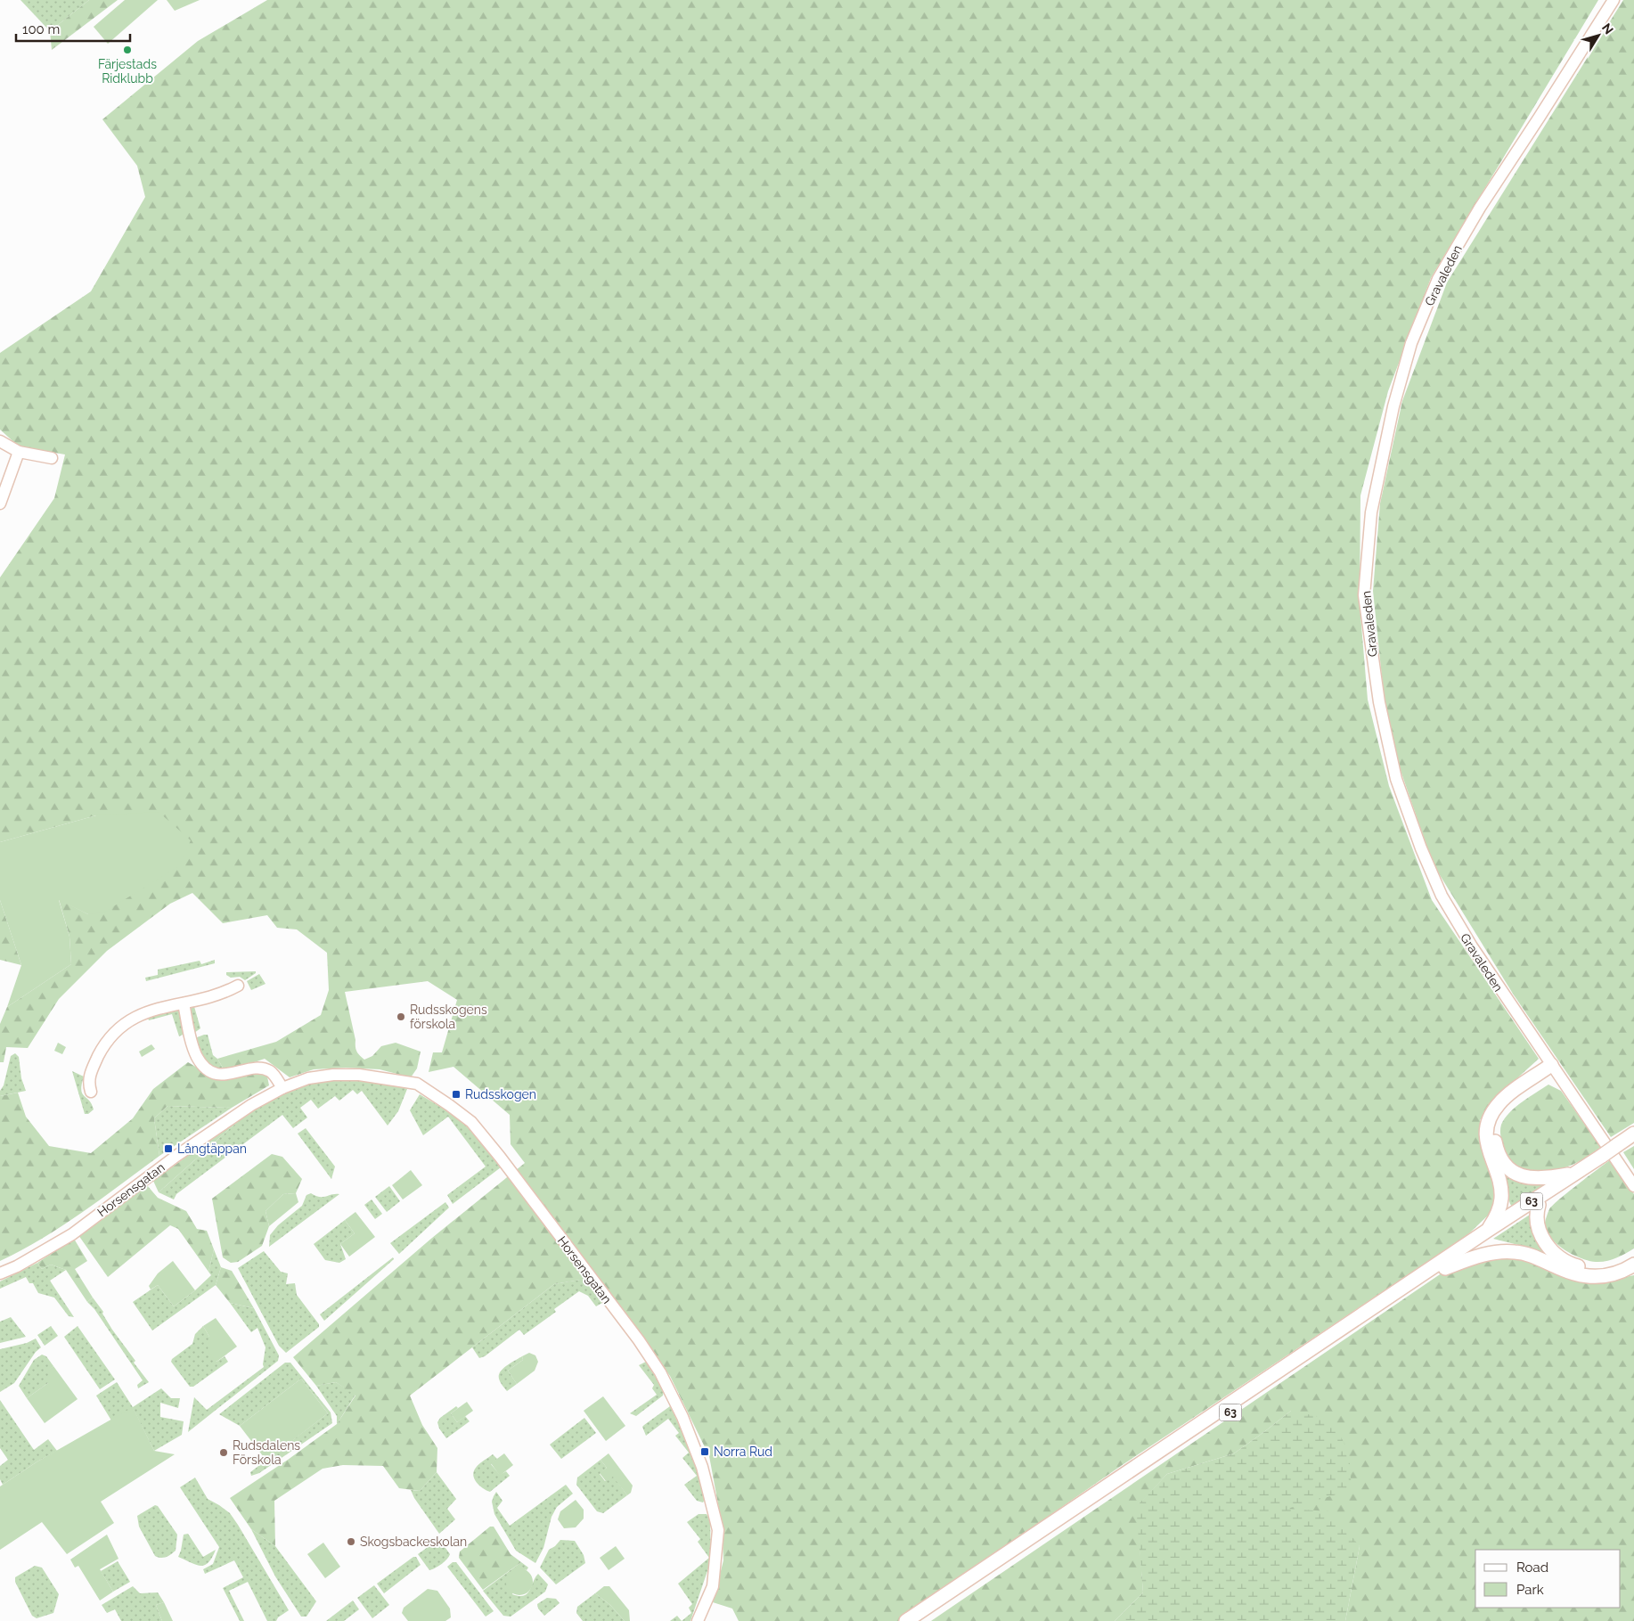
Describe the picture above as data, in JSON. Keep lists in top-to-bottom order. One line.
{"streets":{"main road":["63"],"street":["Gravaleden","Horsensgatan"]},"places":{"other":["Färjestads Ridklubb","Rudsskogens förskola","Rudsdalens Förskola","Skogsbackeskolan"],"transit":["Rudsskogen","Långtäppan","Norra Rud"]},"legend":["Road","Park"],"scale_bar":"100 m","north":"top right"}
